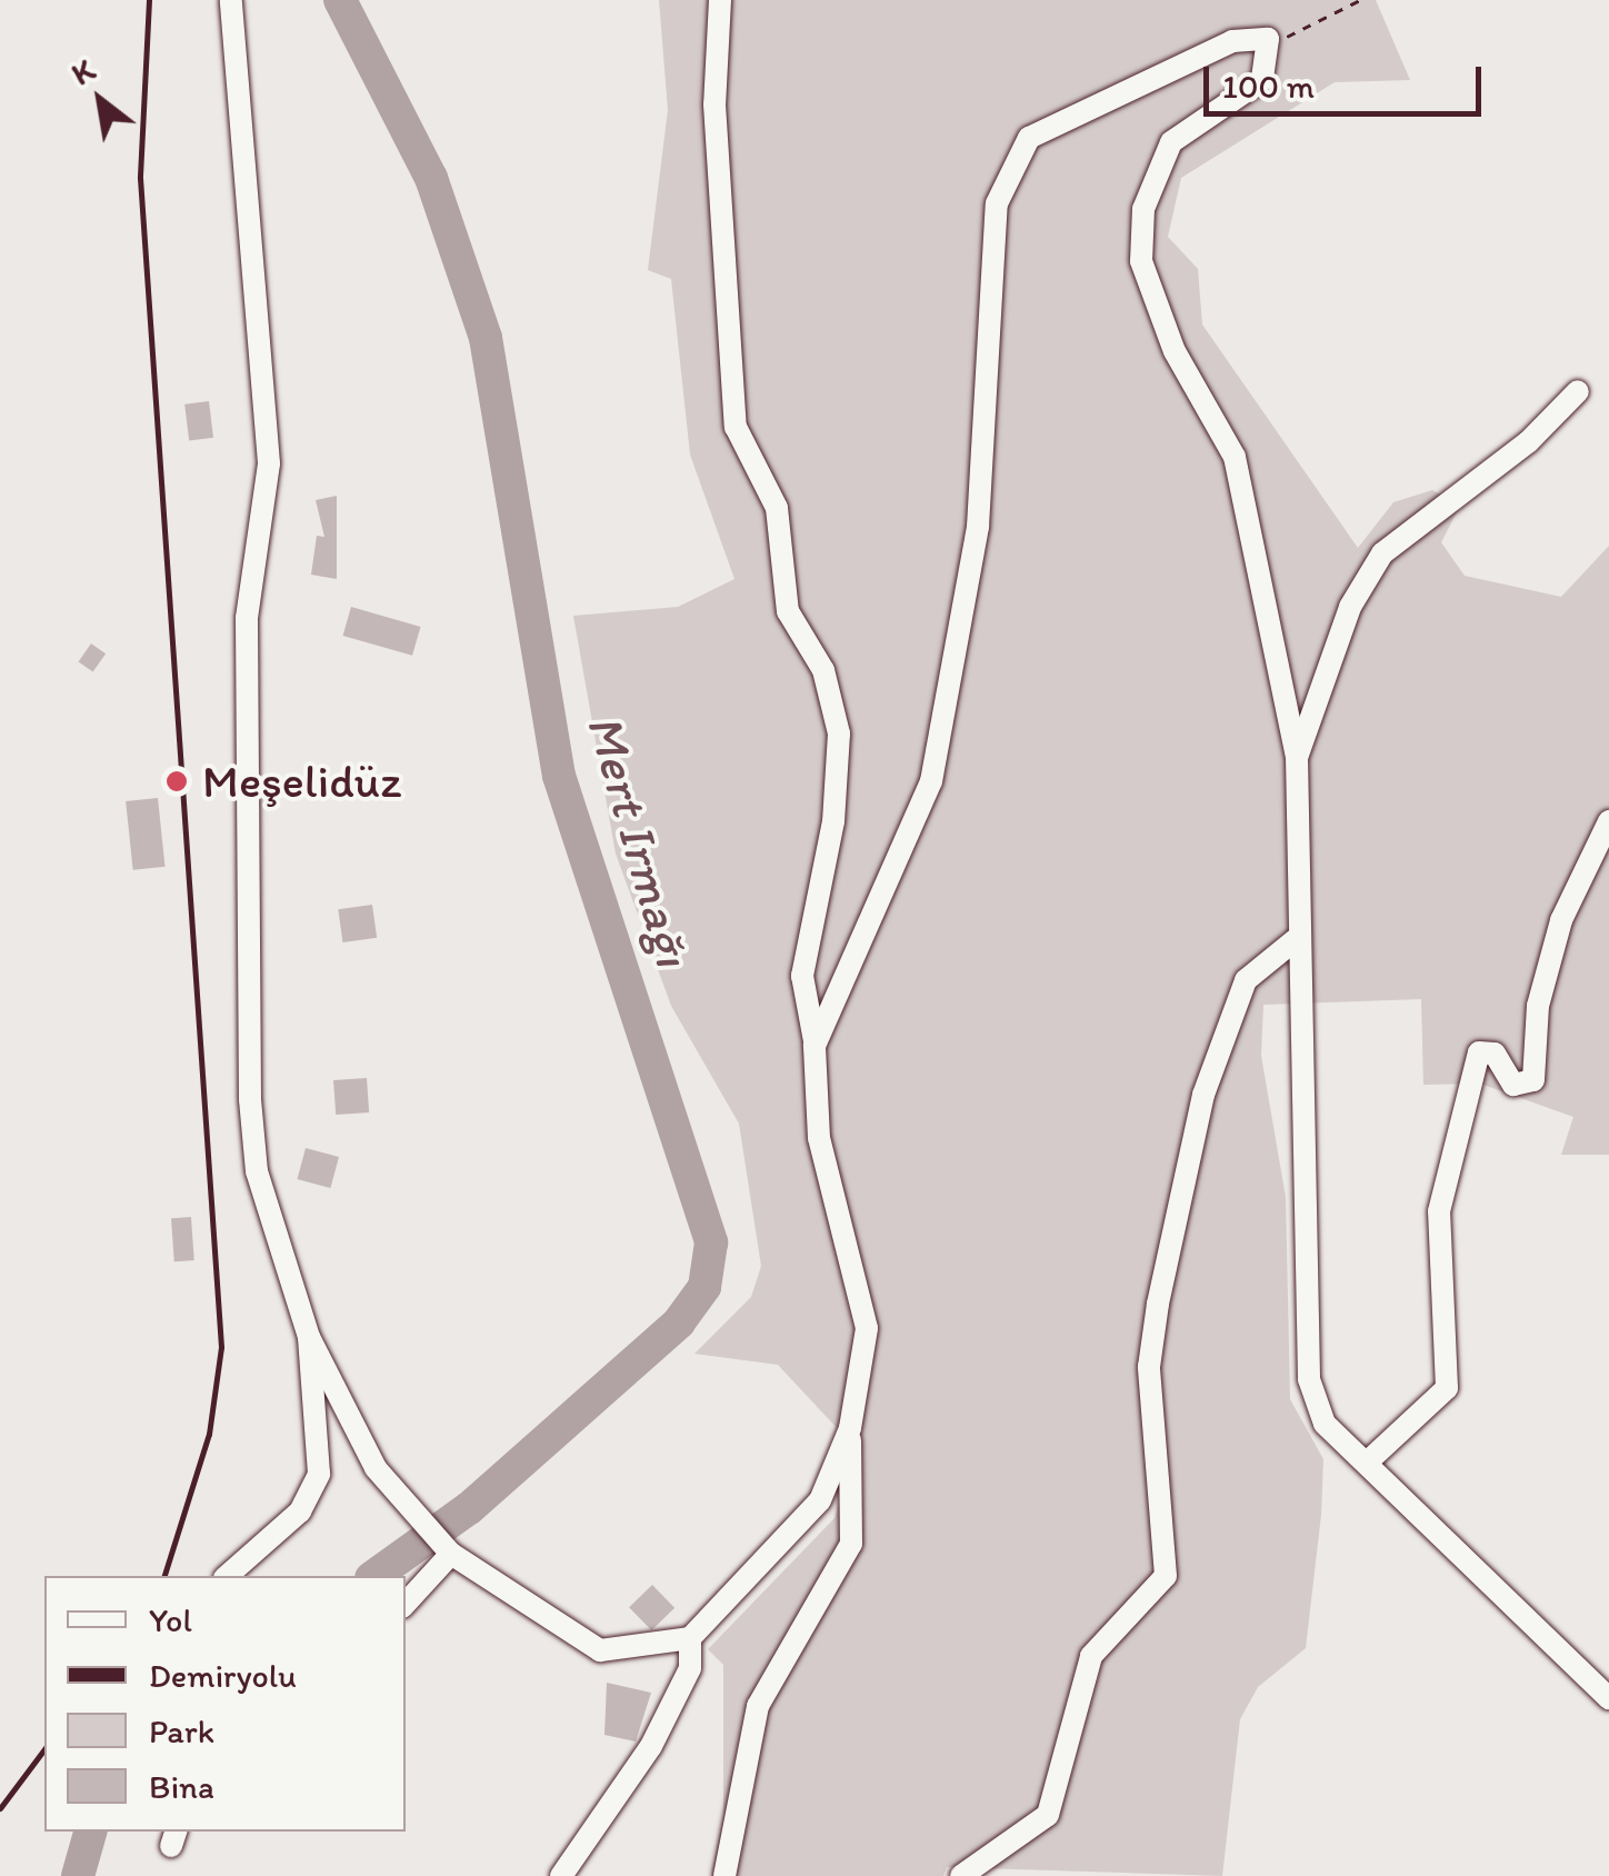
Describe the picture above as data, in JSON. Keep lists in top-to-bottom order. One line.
{"water":["Mert Irmağı"],"places":["Meşelidüz"],"legend":["Yol","Demiryolu","Park","Bina"],"scale_bar":"100 m","north":"top left"}
